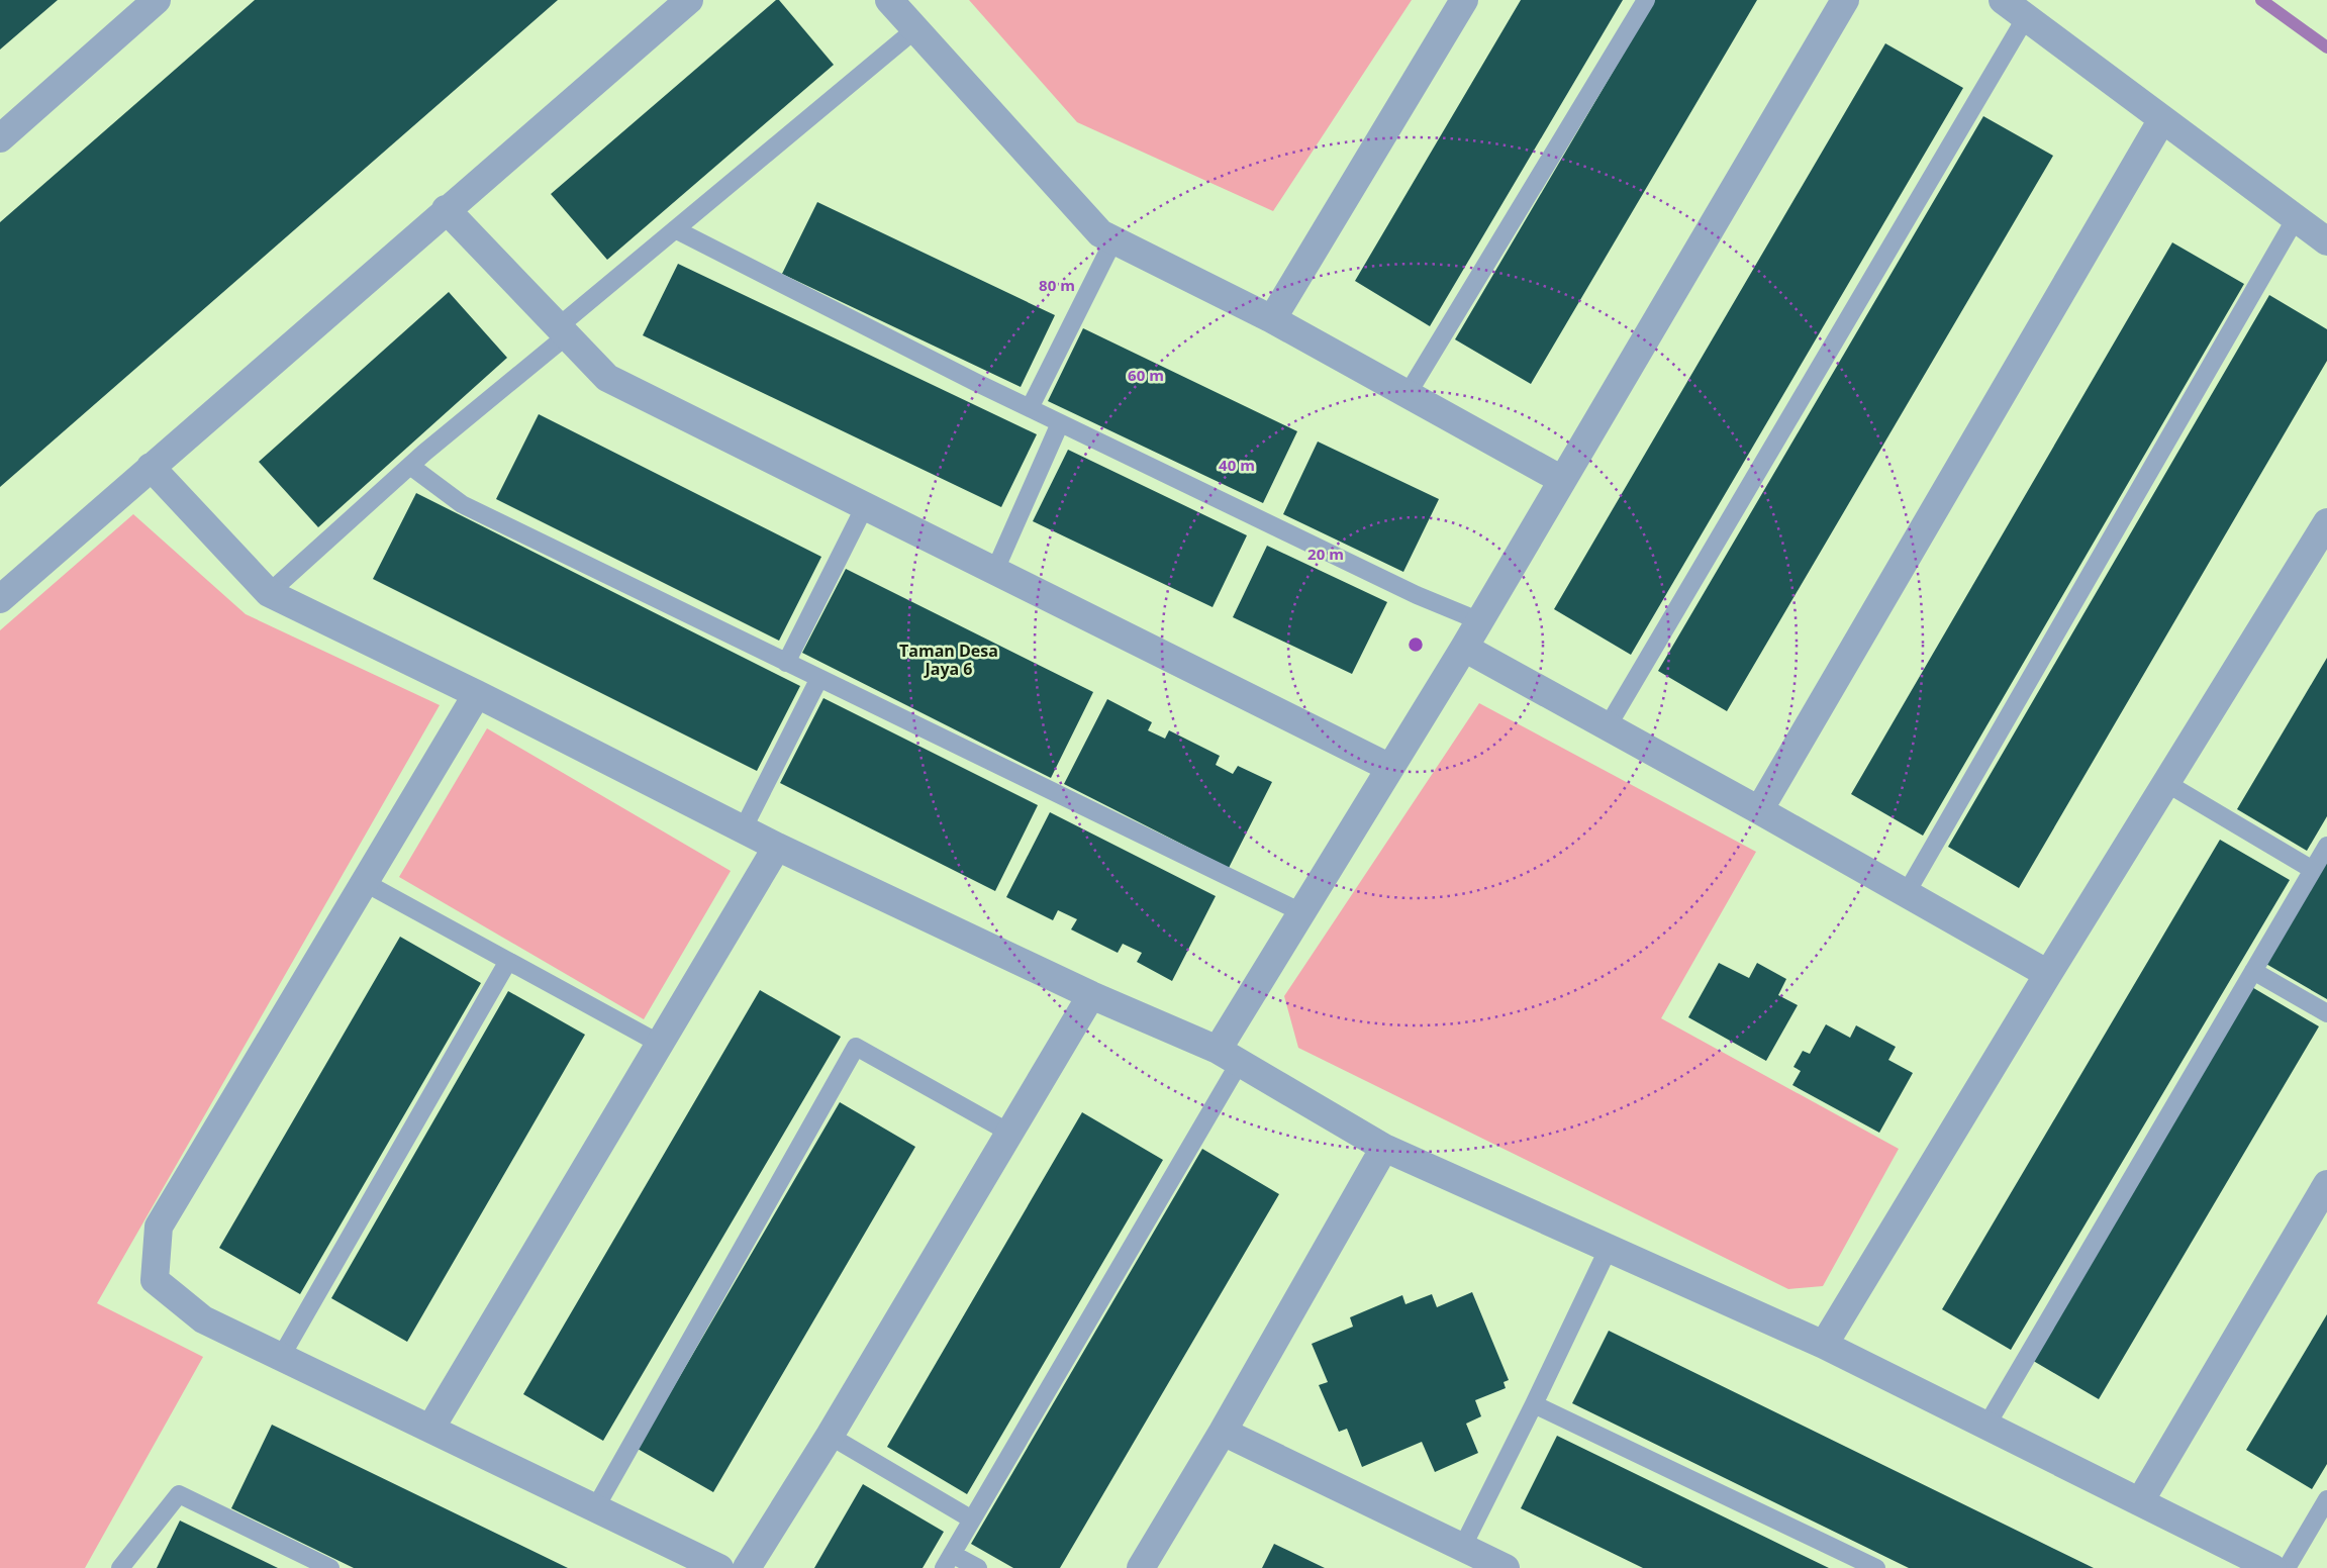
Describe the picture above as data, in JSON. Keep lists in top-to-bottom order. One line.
{"districts":["Taman Desa Jaya 6"],"rings":["80 m","60 m","40 m","20 m"]}
